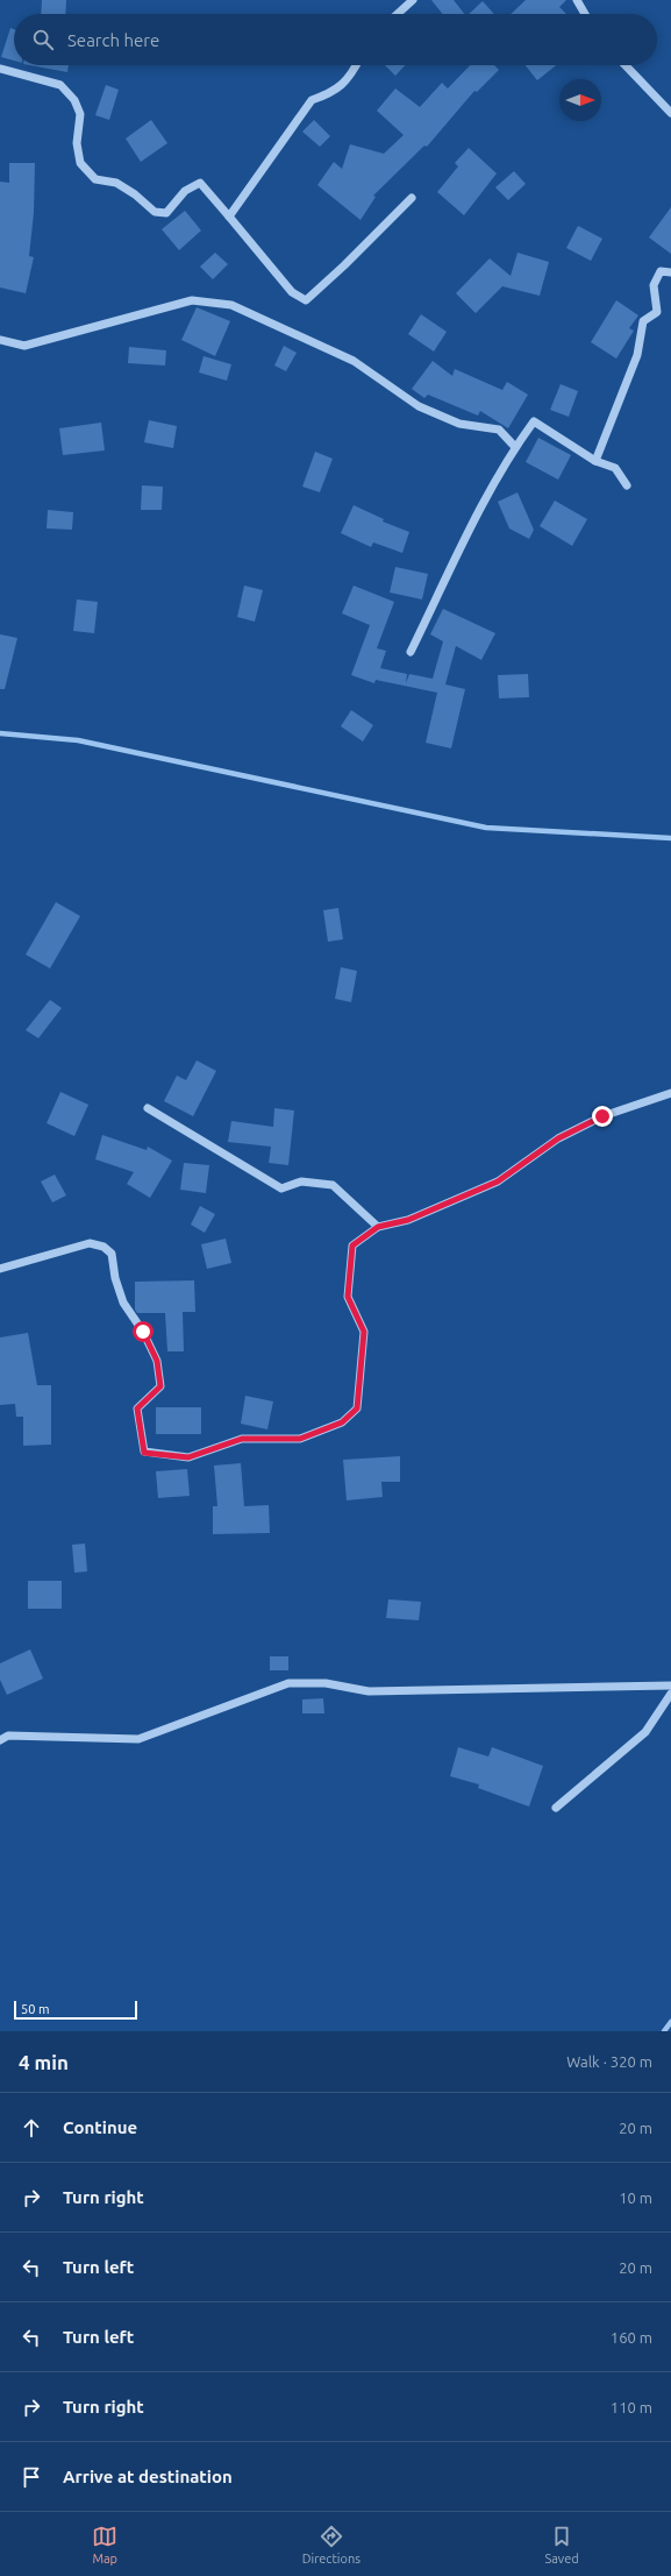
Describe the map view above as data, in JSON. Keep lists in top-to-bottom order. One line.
{"scale_bar":"50 m","north":"right","page":{"search":"Search here","scale":"50 m","heading":["4 min","Walk · 320 m"],"list":[["Continue","20 m"],["Turn right","10 m"],["Turn left","20 m"],["Turn left","160 m"],["Turn right","110 m"],"Arrive at destination"],"nav":["Map","Directions","Saved"]}}
